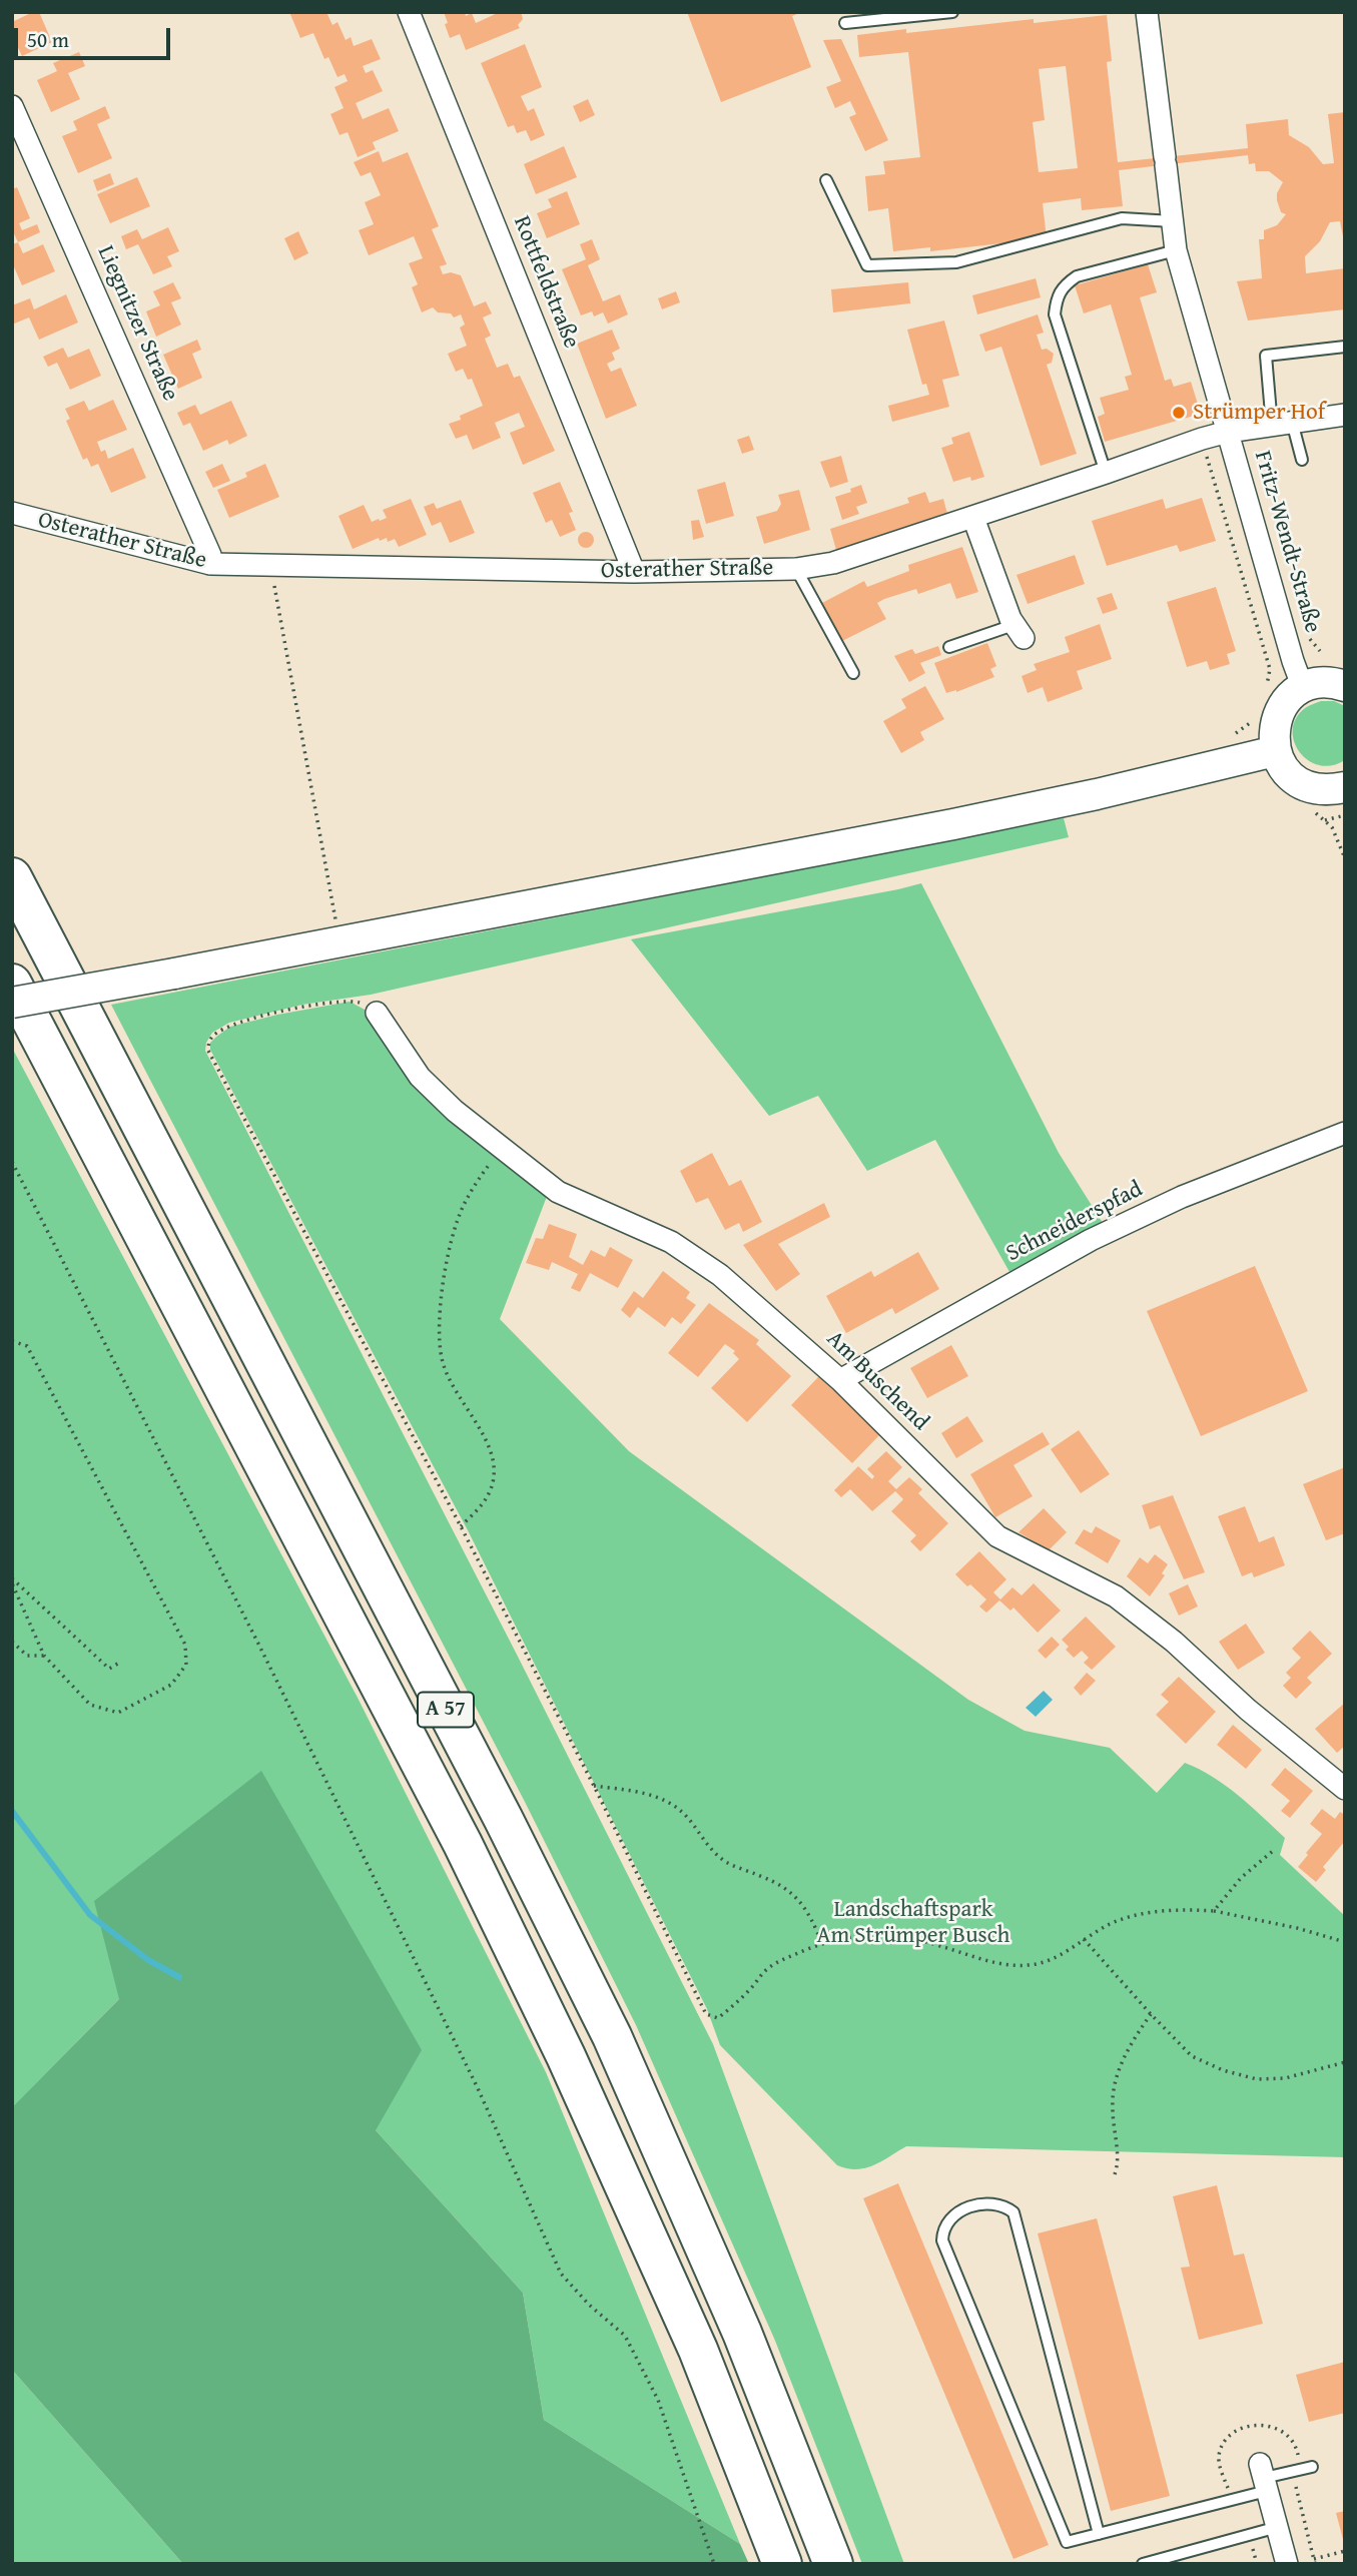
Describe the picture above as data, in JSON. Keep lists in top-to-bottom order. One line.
{"streets":{"highway":["A 57"],"street":["Rottfeldstraße","Liegnitzer Straße","Osterather Straße","Fritz-Wendt-Straße","Schneiderspfad","Am Buschend"]},"crossings":[["Rottfeldstraße","Osterather Straße"],["Liegnitzer Straße","Osterather Straße"],["Osterather Straße","Fritz-Wendt-Straße"],["Schneiderspfad","Am Buschend"]],"parks":["Landschaftspark Am Strümper Busch"],"places":["Strümper Hof"],"scale_bar":"50 m"}
